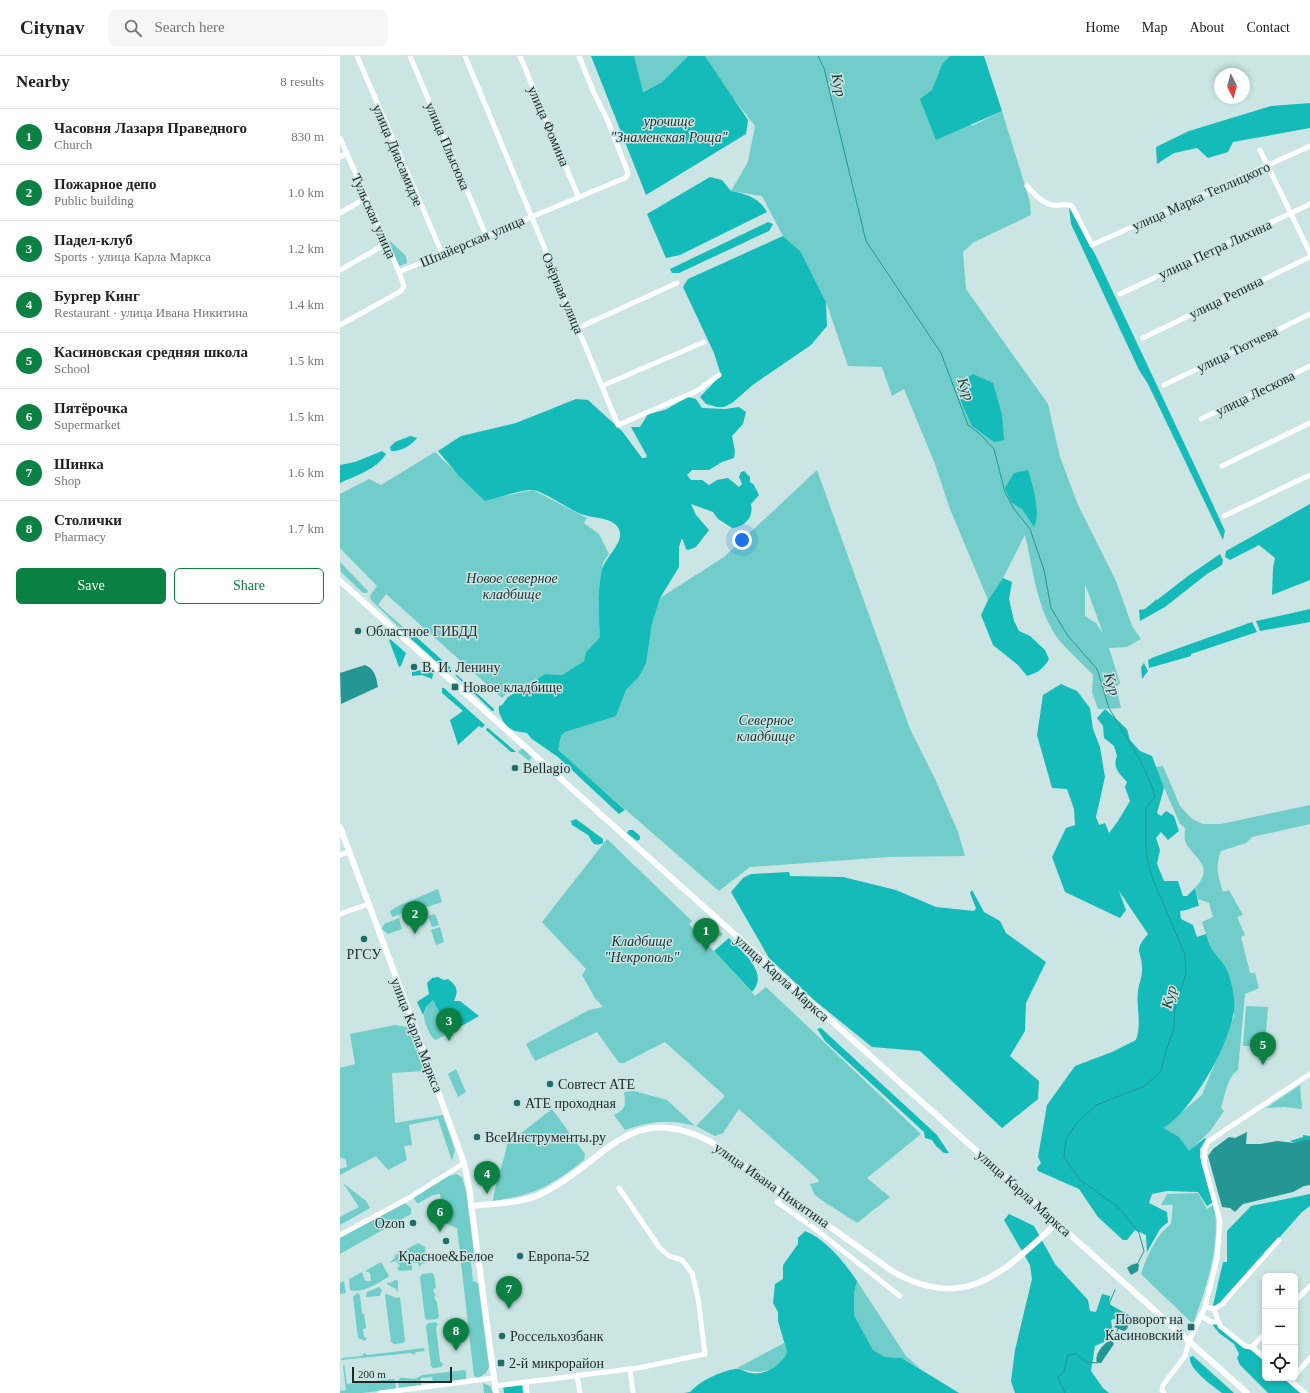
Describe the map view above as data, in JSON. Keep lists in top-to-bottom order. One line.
{"streets":{"main road":["улица Карла Маркса","улица Ивана Никитина"],"street":["улица Фомина","улица Плысюка","улица Диасамидзе","улица Марка Теплицкого","Тульская улица","Шпайерская улица","улица Петра Лихина","Озёрная улица","улица Репина","улица Тютчева","улица Лескова"]},"crossings":[["улица Фомина","Шпайерская улица"],["улица Плысюка","Шпайерская улица"],["улица Диасамидзе","Шпайерская улица"],["Тульская улица","Шпайерская улица"],["Шпайерская улица","Озёрная улица"],["улица Карла Маркса","улица Ивана Никитина"]],"water":["Кур"],"parks":["урочище \"Знаменская Роща\"","Новое северное кладбище","Северное кладбище","Кладбище \"Некрополь\""],"places":{"other":["Областное ГИБДД","В. И. Ленину","Bellagio","РГСУ","Совтест АТЕ","АТЕ проходная","ВсеИнструменты.ру","Ozon","Красное&Белое","Европа-52","Россельхозбанк"],"transit":["Новое кладбище","Поворот на Касиновский","2-й микрорайон"]},"scale_bar":"200 m","north":"bottom","page":{"header":"Citynav","search":"Search here","nav":["Home","Map","About","Contact"],"heading":["Nearby","8 results"],"list":[{"mark":"1","name":"Часовня Лазаря Праведного","note":"Church","value":"830 m"},{"mark":"2","name":"Пожарное депо","note":"Public building","value":"1.0 km"},{"mark":"3","name":"Падел-клуб","note":"Sports · улица Карла Маркса","value":"1.2 km"},{"mark":"4","name":"Бургер Кинг","note":"Restaurant · улица Ивана Никитина","value":"1.4 km"},{"mark":"5","name":"Касиновская средняя школа","note":"School","value":"1.5 km"},{"mark":"6","name":"Пятёрочка","note":"Supermarket","value":"1.5 km"},{"mark":"7","name":"Шинка","note":"Shop","value":"1.6 km"},{"mark":"8","name":"Столички","note":"Pharmacy","value":"1.7 km"}],"buttons":["Save","Share"],"pins":["2","1","3","5","4","6","7","8"],"map_buttons":["+","−"],"scale":"200 m"}}
